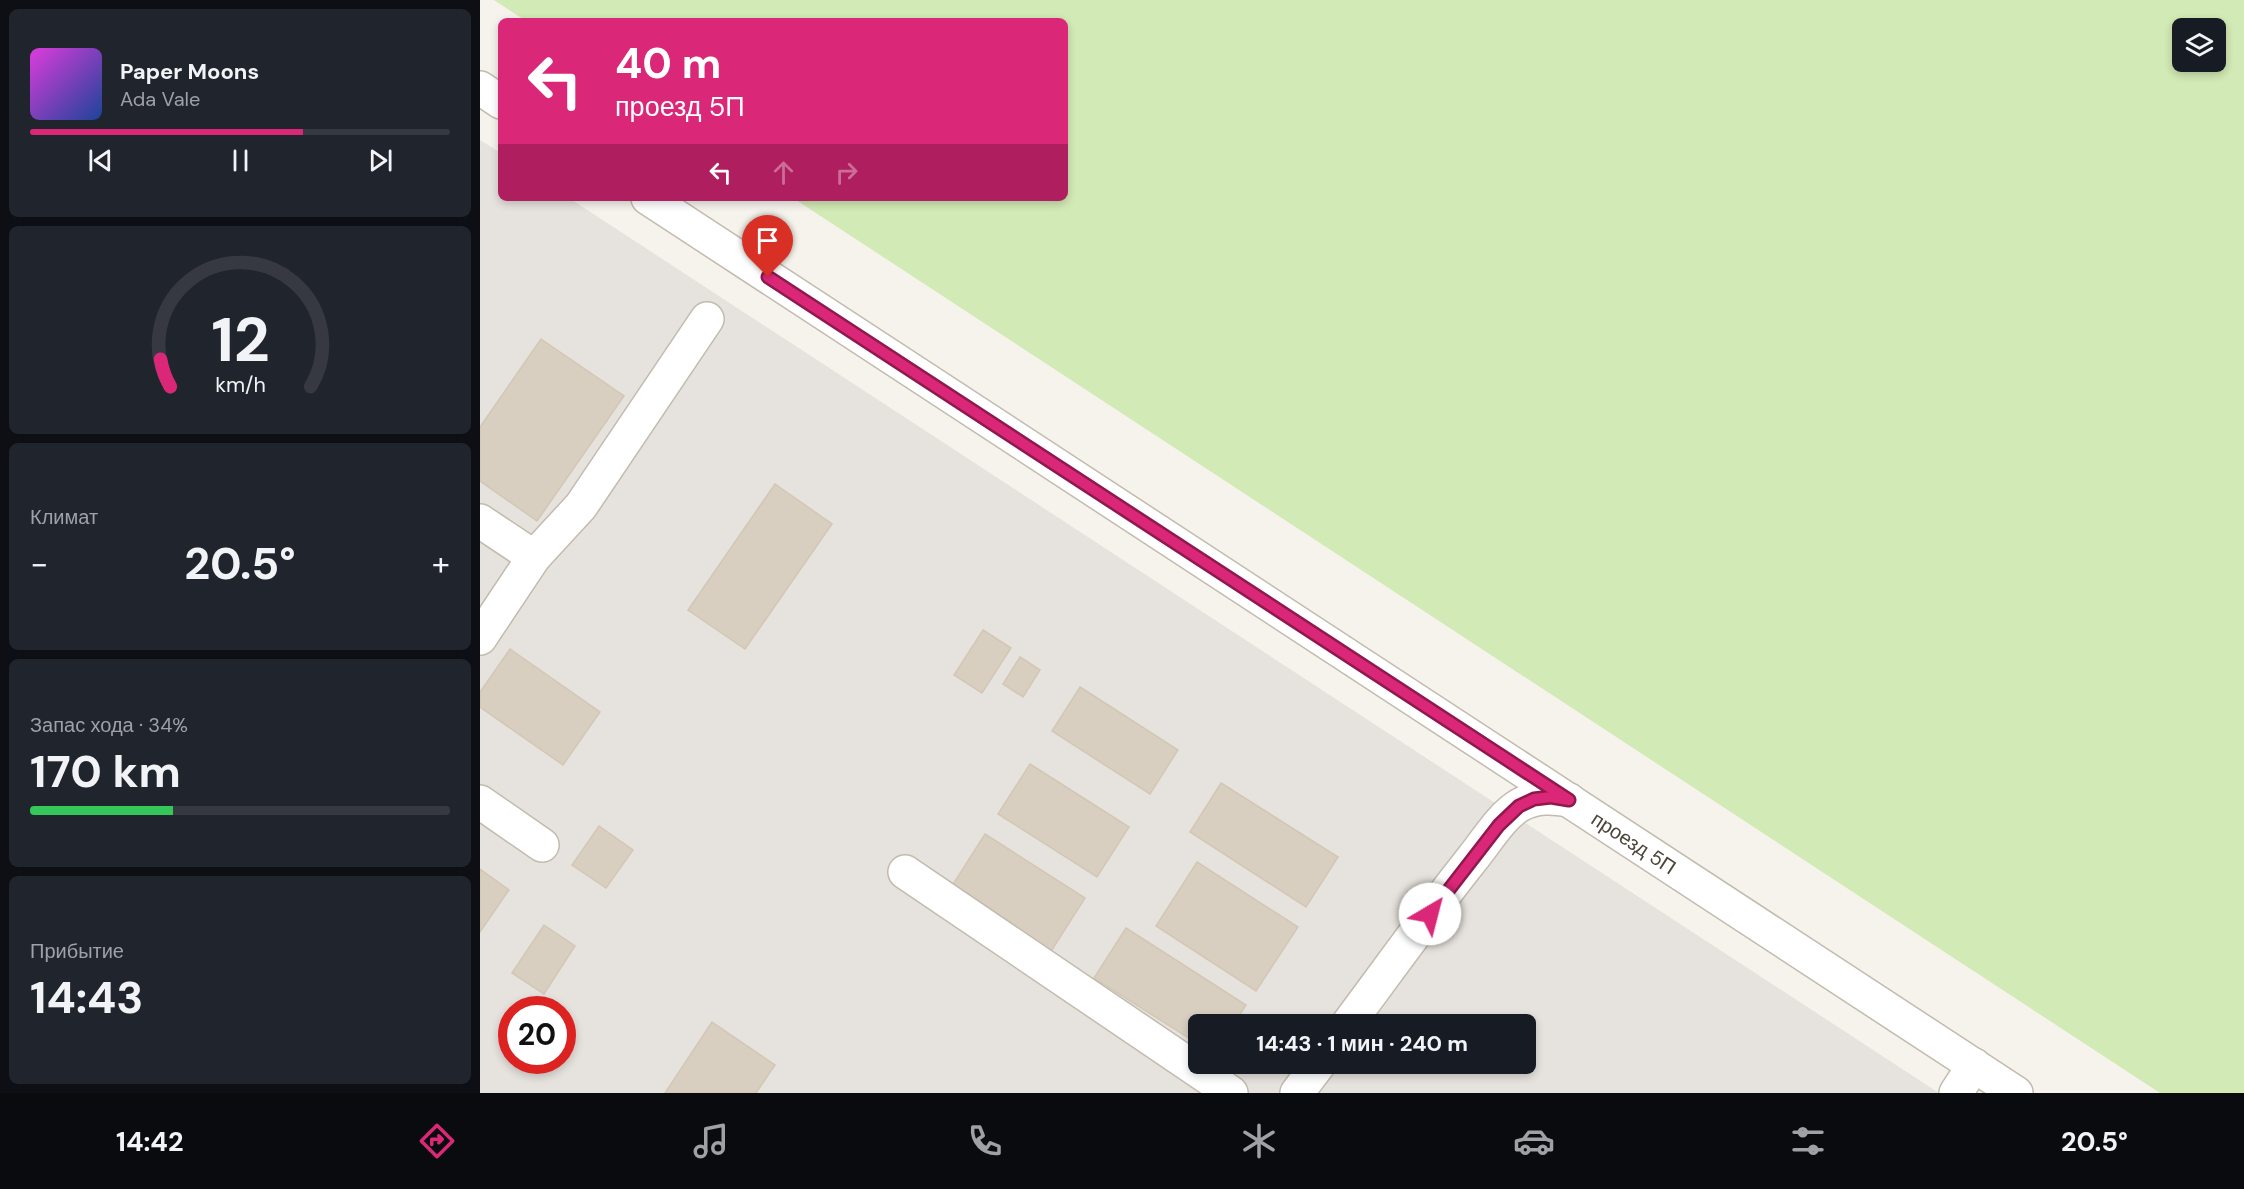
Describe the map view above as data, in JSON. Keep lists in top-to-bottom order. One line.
{"streets":{"street":["проезд 5П"]},"page":{"turn":["40 m","проезд 5П"],"song":["Paper Moons","Ada Vale"],"tile":["Климат",["Запас хода · 34%","170 km"],["Прибытие","14:43"]],"heat":["−","20.5°","+"],"limit":"20","trip":"14:43 · 1 мин · 240 m","tabs":["14:42","20.5°"],"gauge":["12","km/h"]}}
